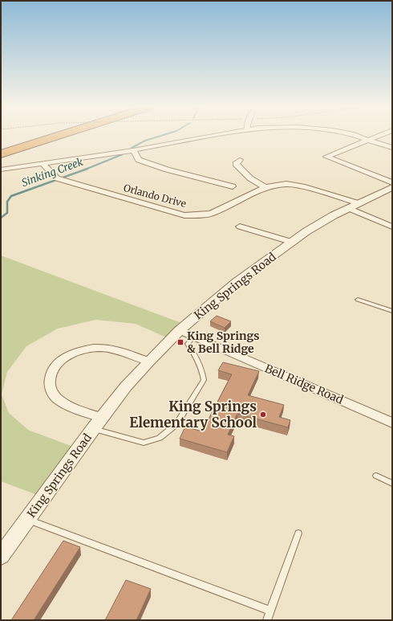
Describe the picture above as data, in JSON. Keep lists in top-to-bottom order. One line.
{"streets":{"street":["Orlando Drive","King Springs Road","Bell Ridge Road"]},"crossings":[["Orlando Drive","King Springs Road"],["King Springs Road","Bell Ridge Road"]],"water":["Sinking Creek"],"places":{"transit":["King Springs & Bell Ridge"],"other":["King Springs Elementary School"]}}
